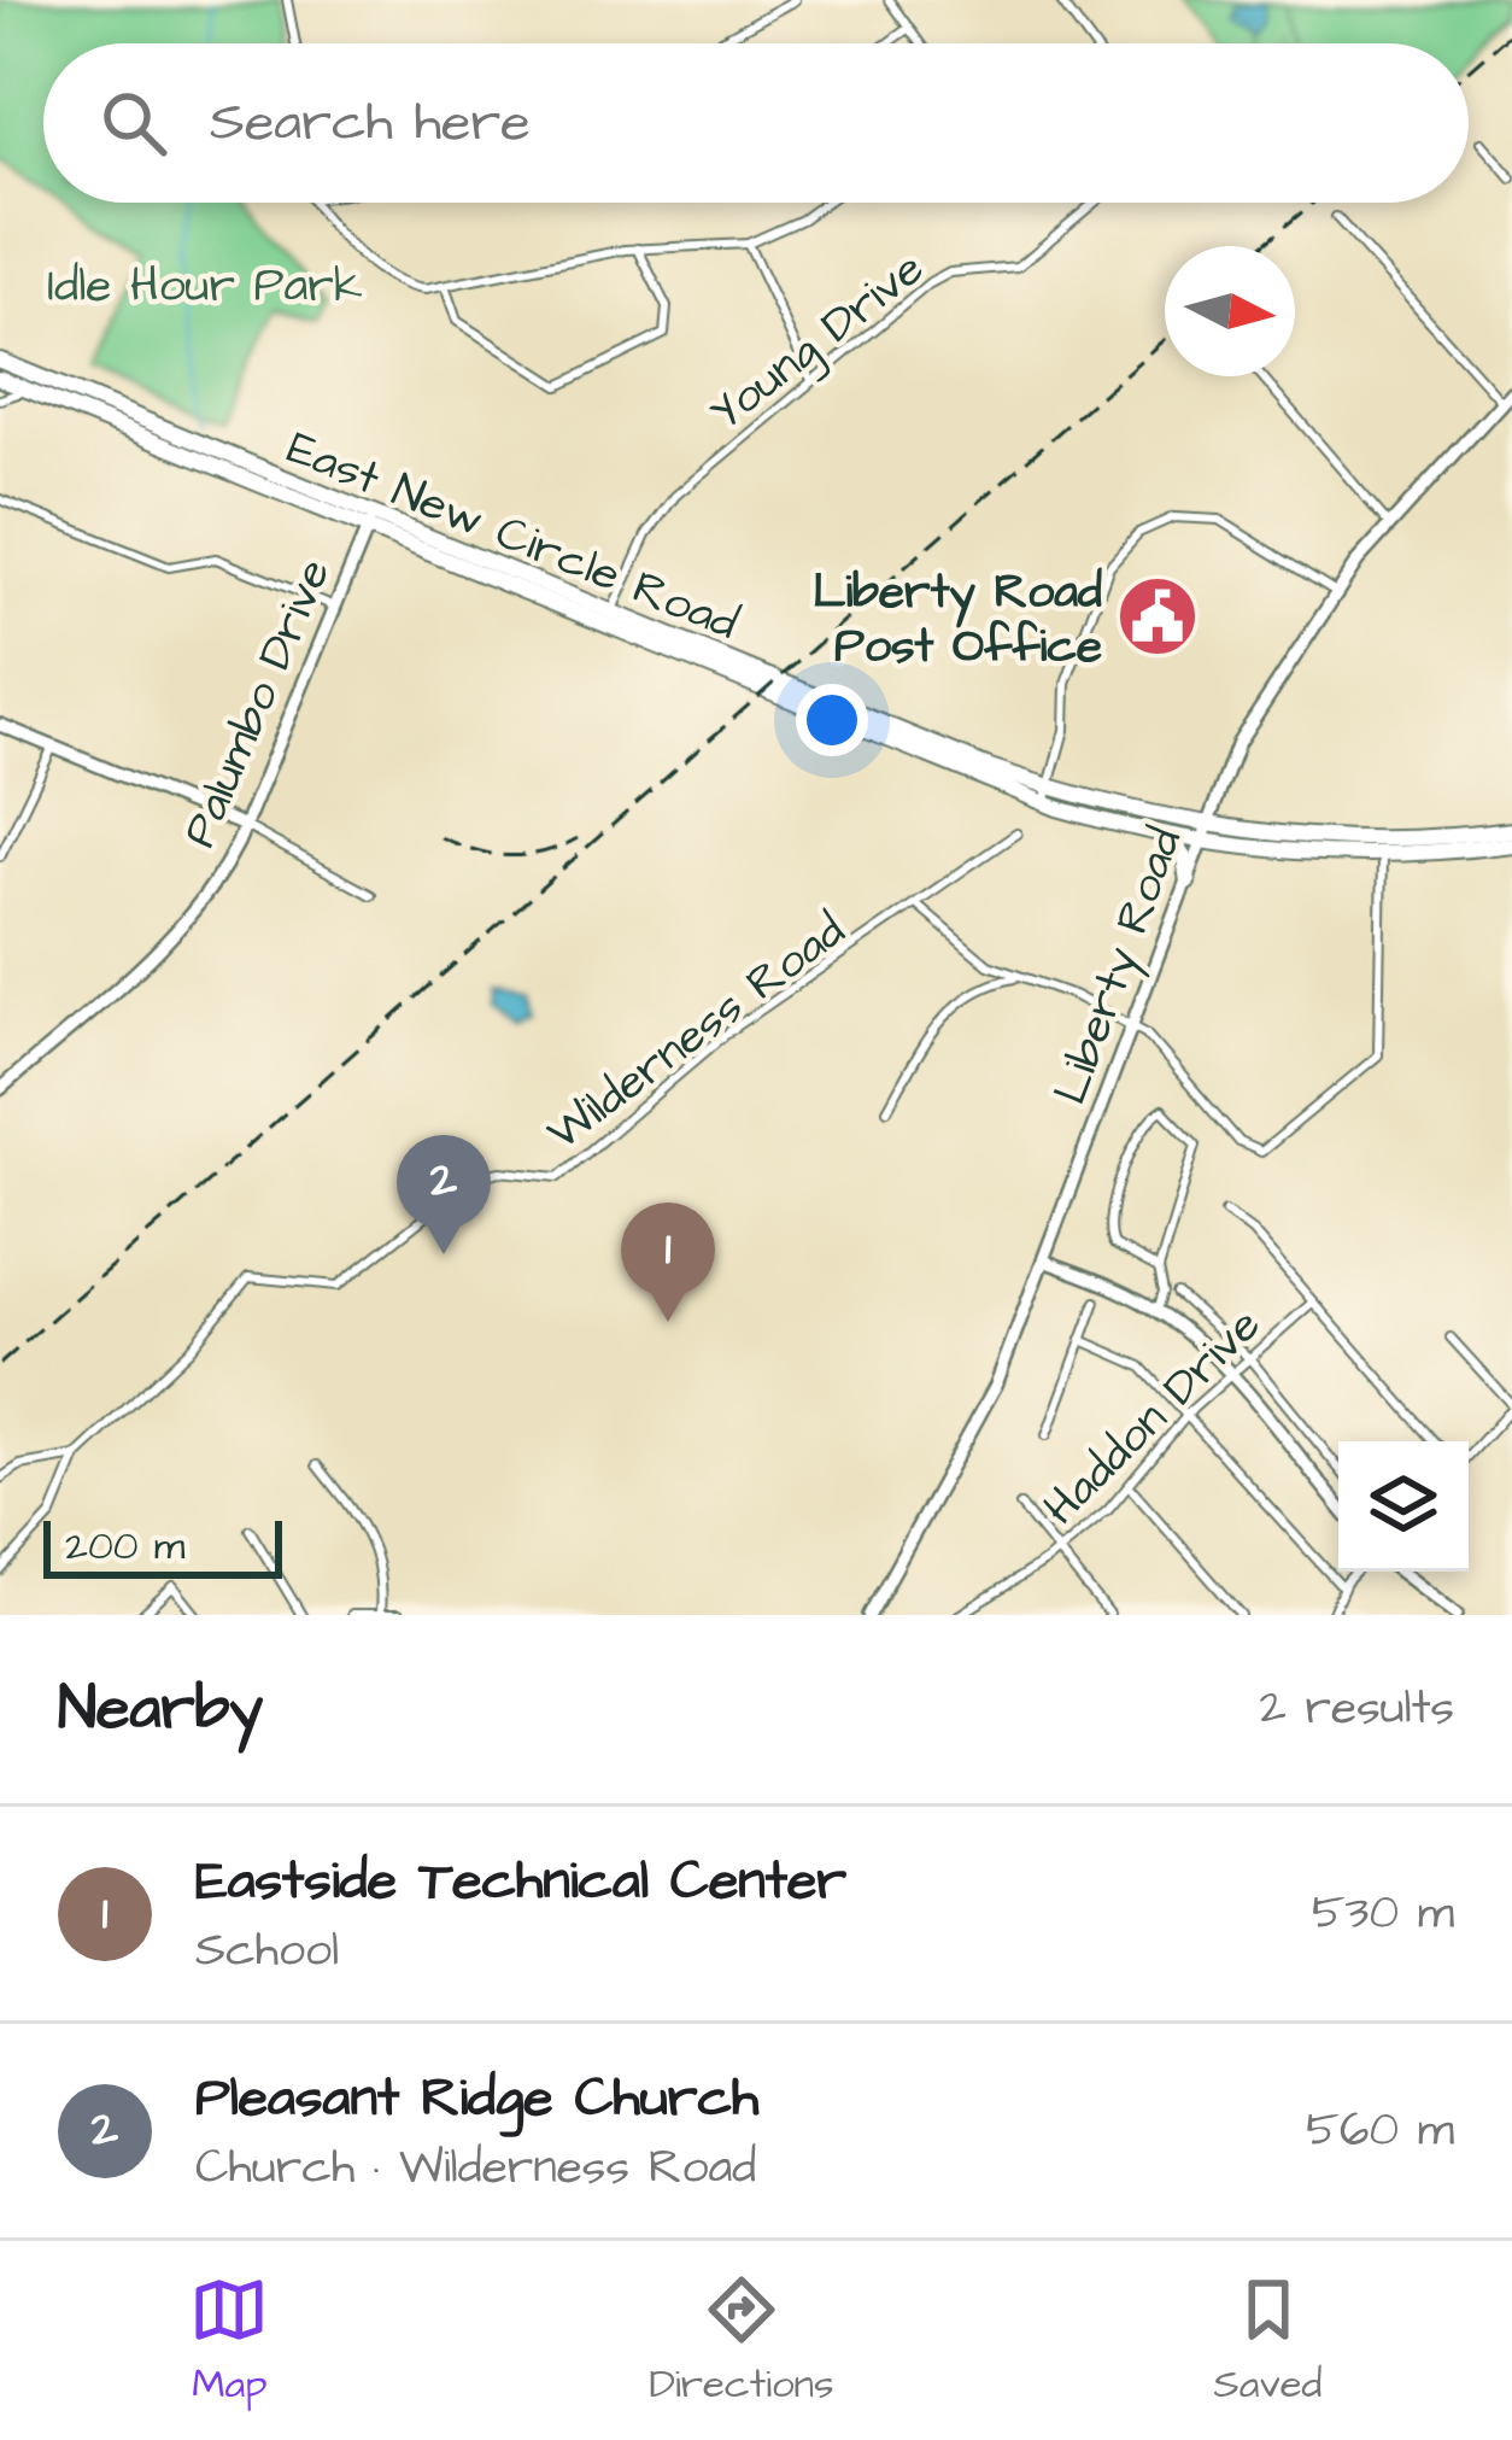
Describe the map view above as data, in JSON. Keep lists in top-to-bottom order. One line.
{"streets":{"highway":["East New Circle Road"],"street":["Young Drive","Palumbo Drive","Liberty Road","Wilderness Road","Haddon Drive"]},"crossings":[["Young Drive","East New Circle Road"],["East New Circle Road","Palumbo Drive"],["East New Circle Road","Liberty Road"]],"parks":["Idle Hour Park"],"places":{"public building":["Liberty Road Post Office"]},"scale_bar":"200 m","north":"right","page":{"search":"Search here","pins":["2","1"],"scale":"200 m","heading":["Nearby","2 results"],"list":[{"mark":"1","name":"Eastside Technical Center","note":"School","value":"530 m"},{"mark":"2","name":"Pleasant Ridge Church","note":"Church · Wilderness Road","value":"560 m"}],"nav":["Map","Directions","Saved"]}}
